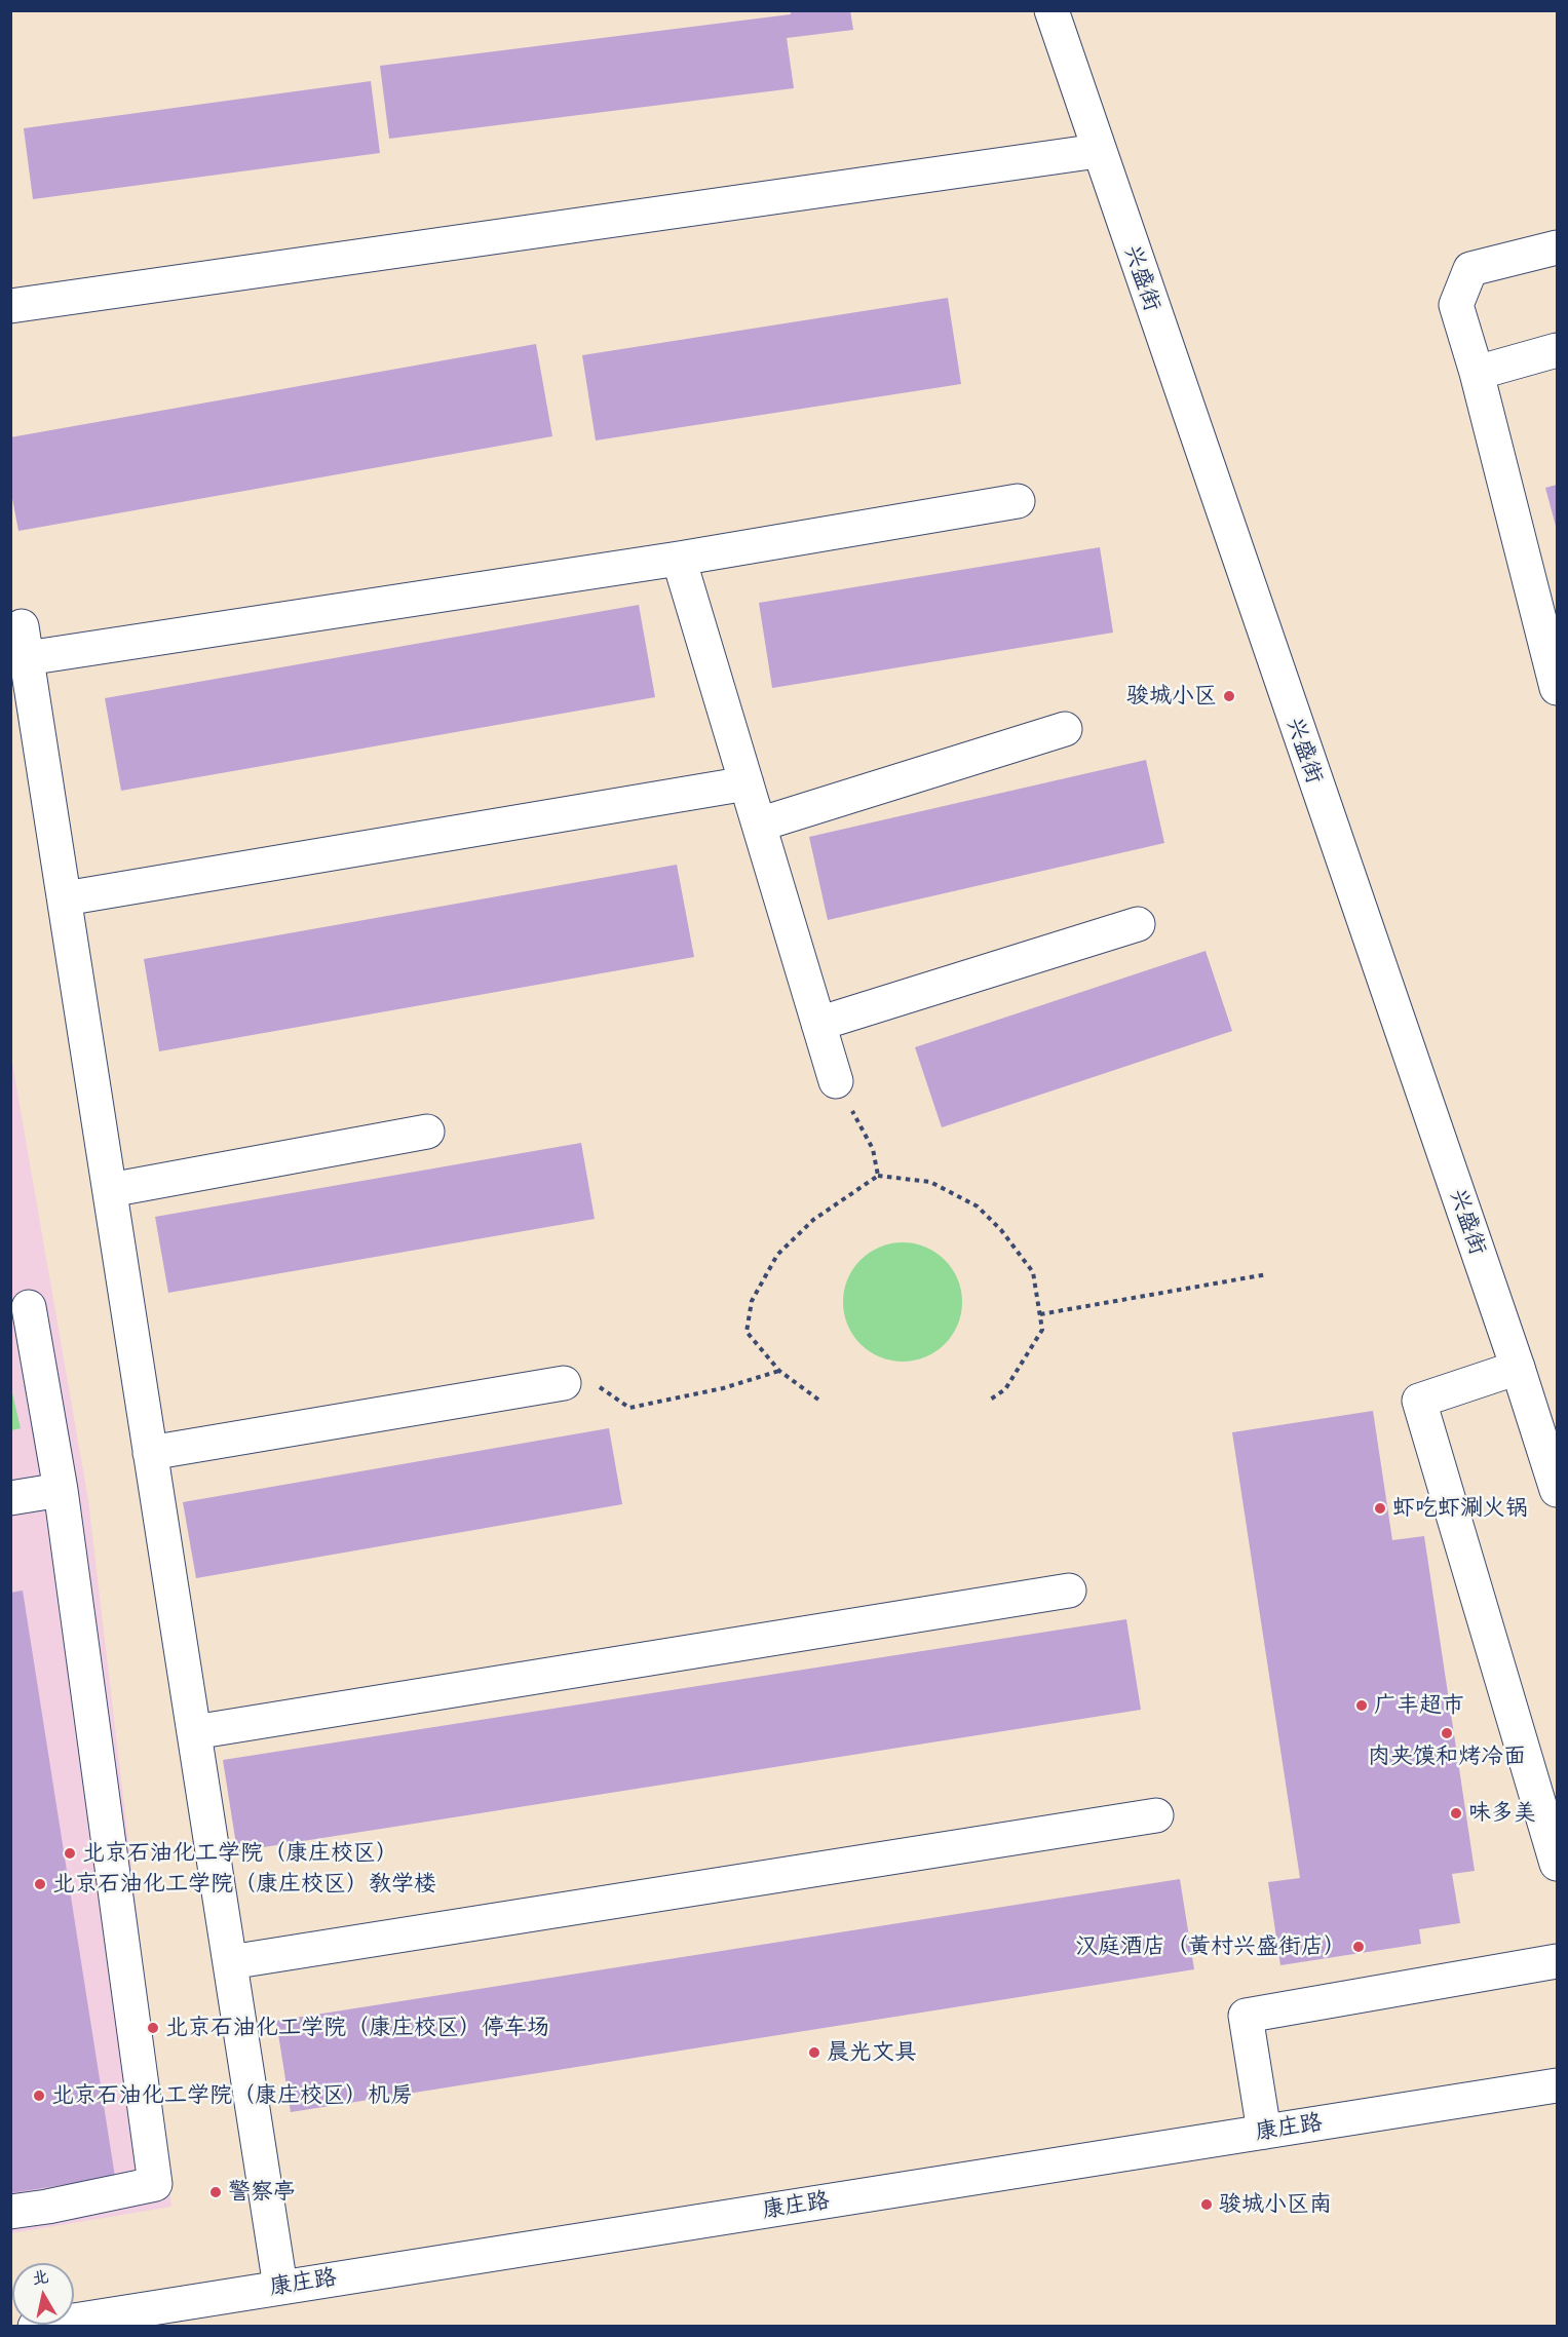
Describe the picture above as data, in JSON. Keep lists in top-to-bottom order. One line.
{"streets":{"street":["兴盛街","康庄路"]},"places":["骏城小区","虾吃虾涮火锅","广丰超市","肉夹馍和烤冷面","味多美","北京石油化工学院（康庄校区）","北京石油化工学院（康庄校区）教学楼","汉庭酒店（黄村兴盛街店）","北京石油化工学院（康庄校区）停车场","晨光文具","北京石油化工学院（康庄校区）机房","警察亭","骏城小区南"],"north":"top"}
